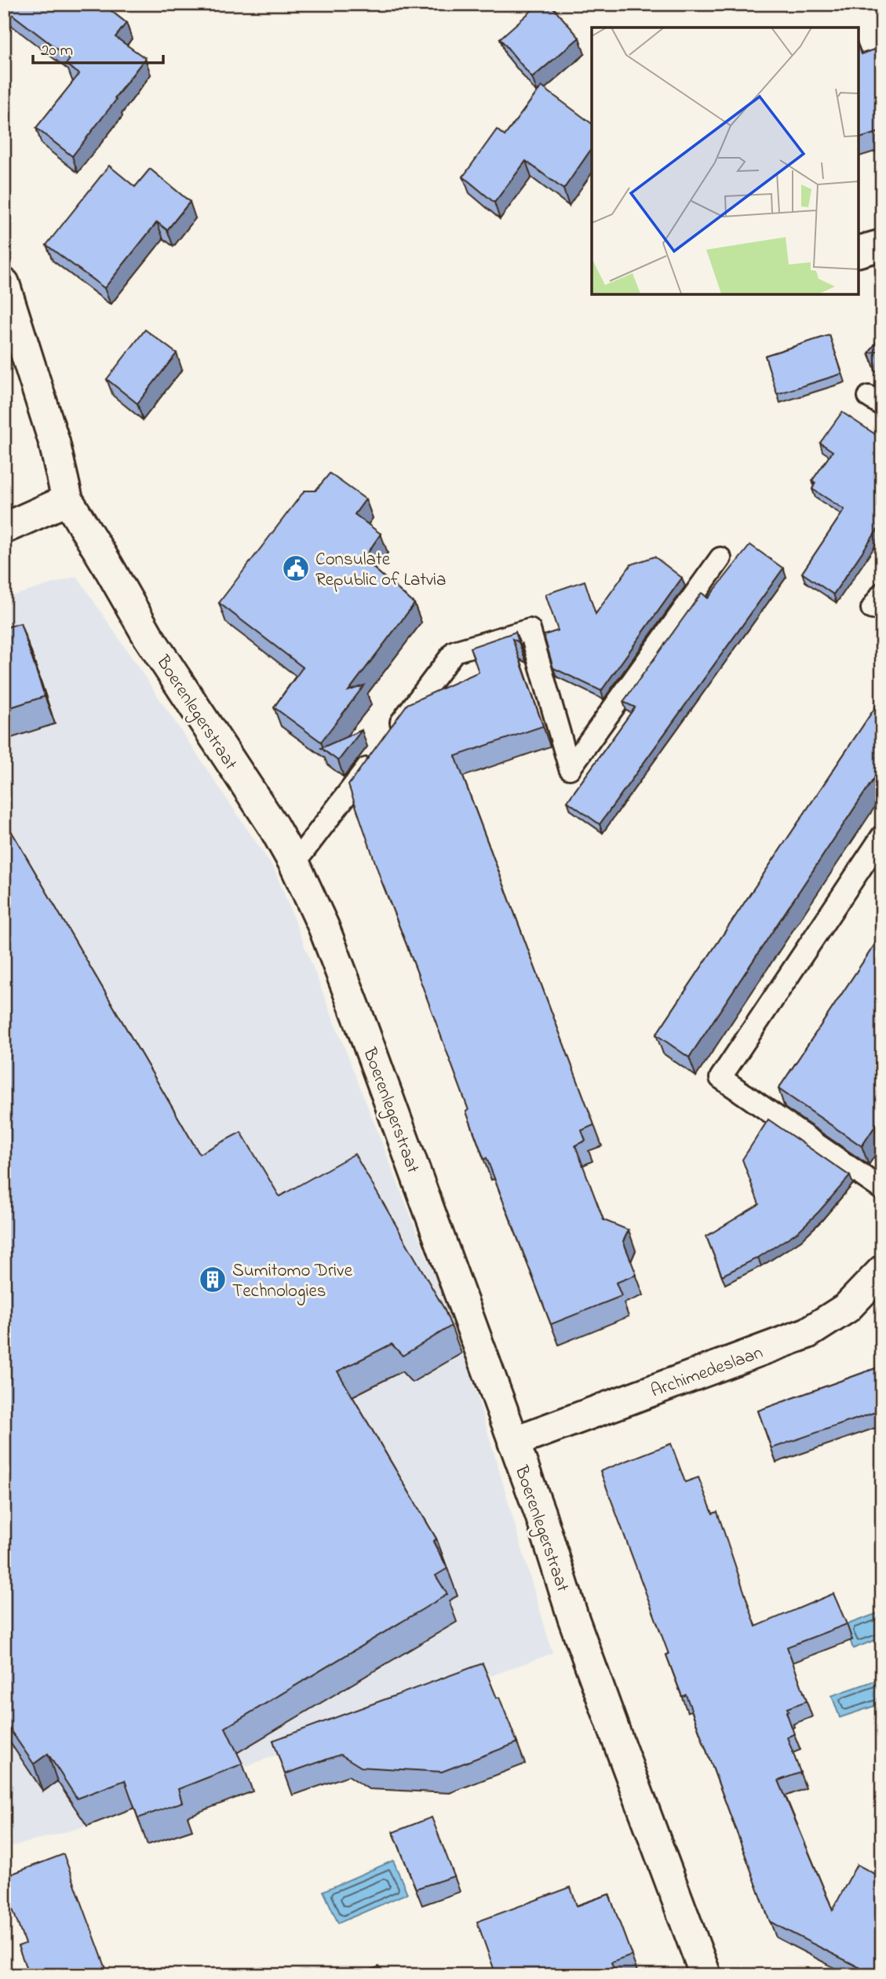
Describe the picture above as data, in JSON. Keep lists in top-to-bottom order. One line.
{"streets":{"street":["Boerenlegerstraat","Archimedeslaan"]},"crossings":[["Boerenlegerstraat","Archimedeslaan"]],"places":{"public building":["Consulate Republic of Latvia"],"building":["Sumitomo Drive Technologies"]},"scale_bar":"20 m"}
